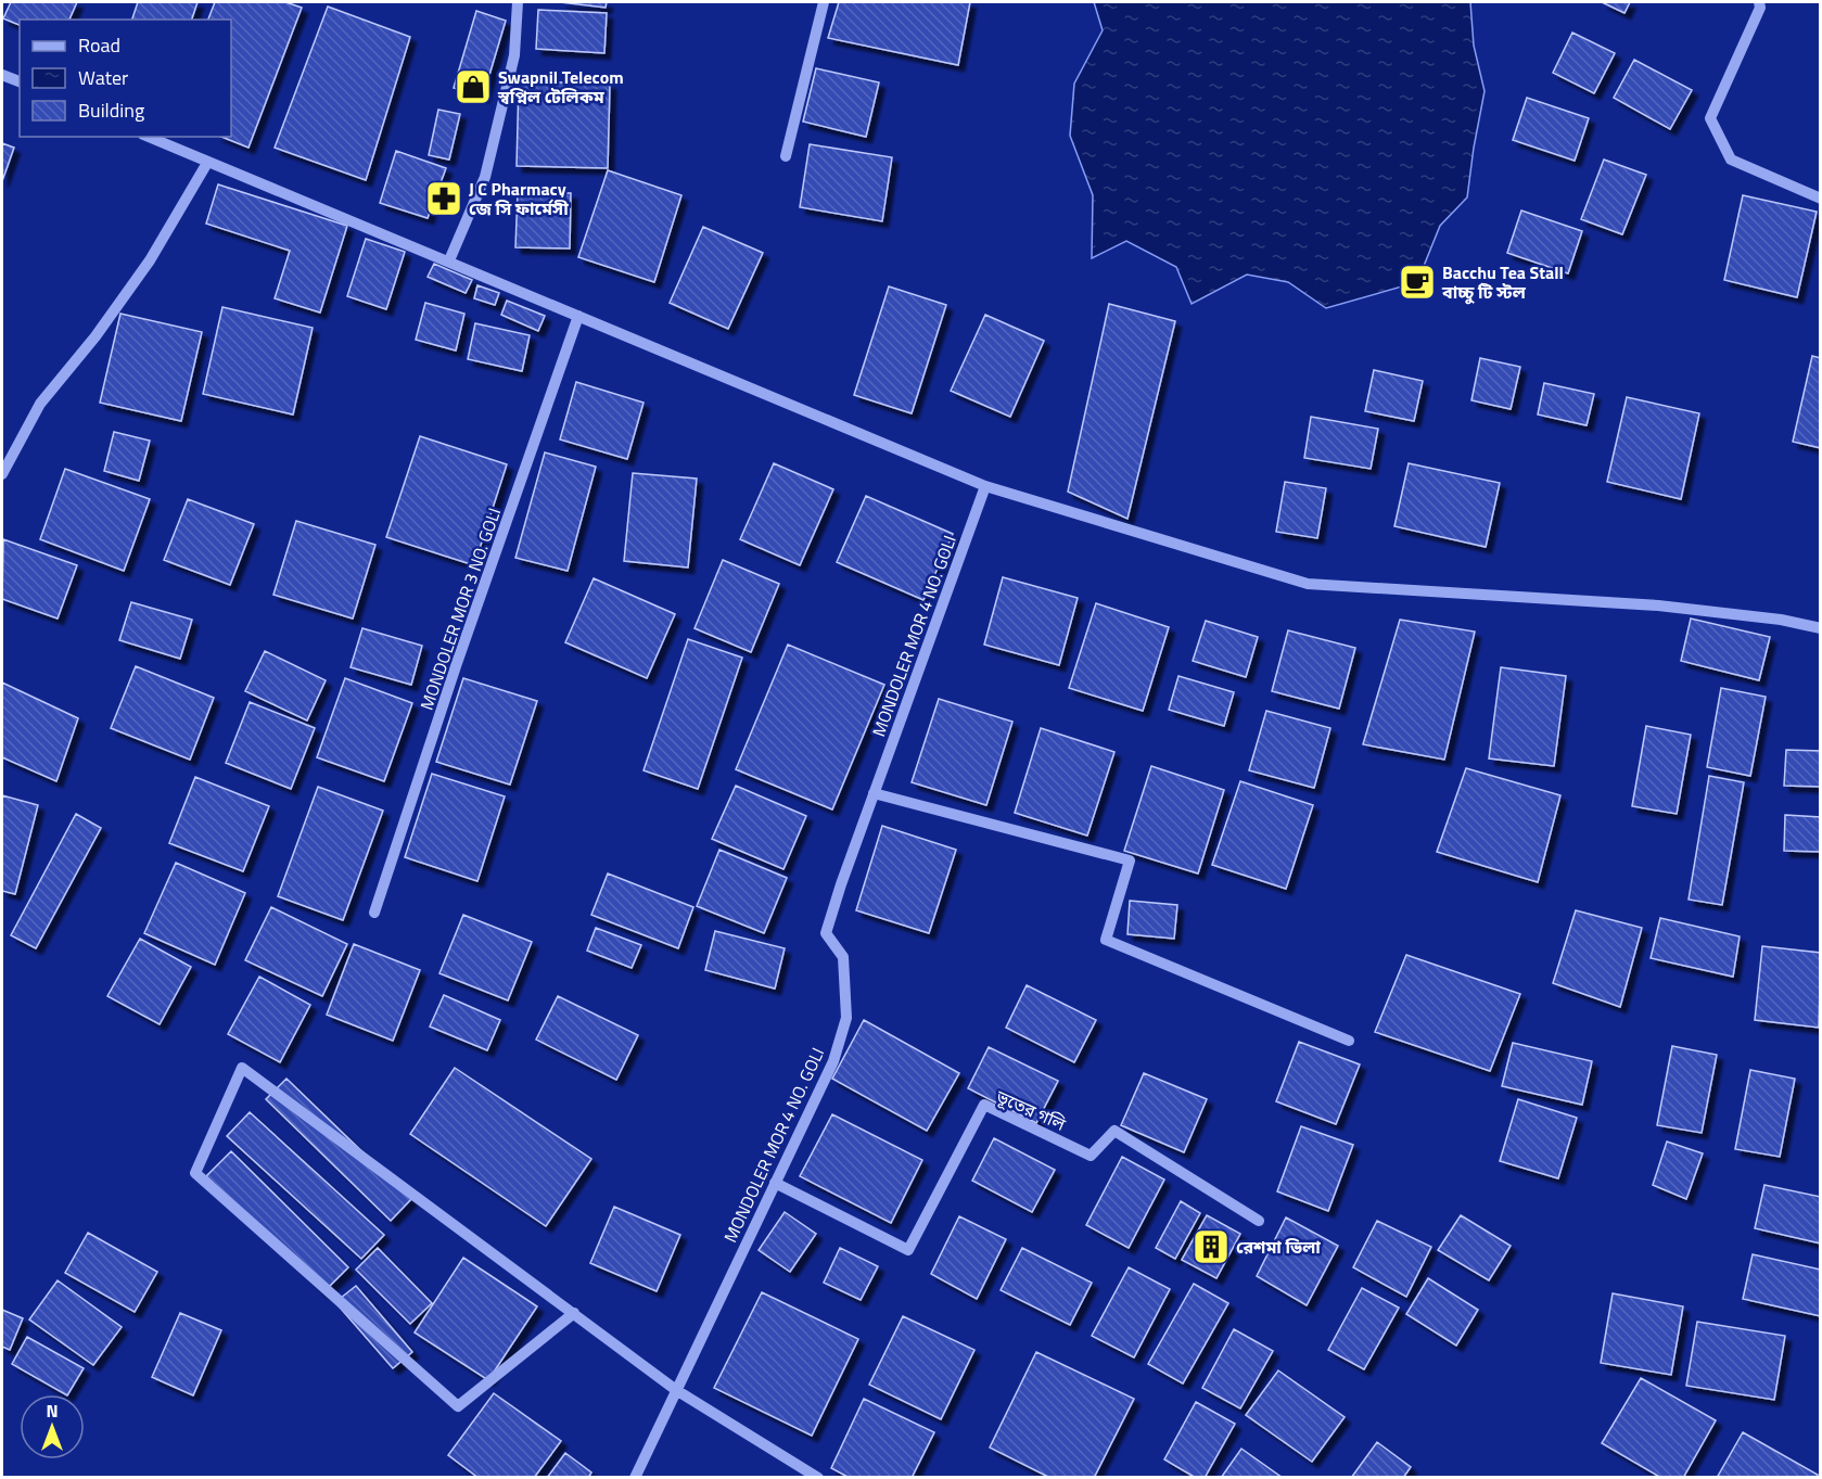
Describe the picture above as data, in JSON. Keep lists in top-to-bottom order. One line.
{"streets":{"street":["MONDOLER MOR 3 NO. GOLI","MONDOLER MOR 4 NO. GOLI","ভূতের গলি"]},"crossings":[["MONDOLER MOR 4 NO. GOLI","ভূতের গলি"]],"places":{"shop":["Swapnil Telecom স্বপ্নিল টেলিকম"],"pharmacy":["J C Pharmacy জে সি ফার্মেসী"],"cafe":["Bacchu Tea Stall বাচ্চু টি স্টল"],"building":["রেশমা ভিলা"]},"legend":["Road","Water","Building"],"north":"top"}
